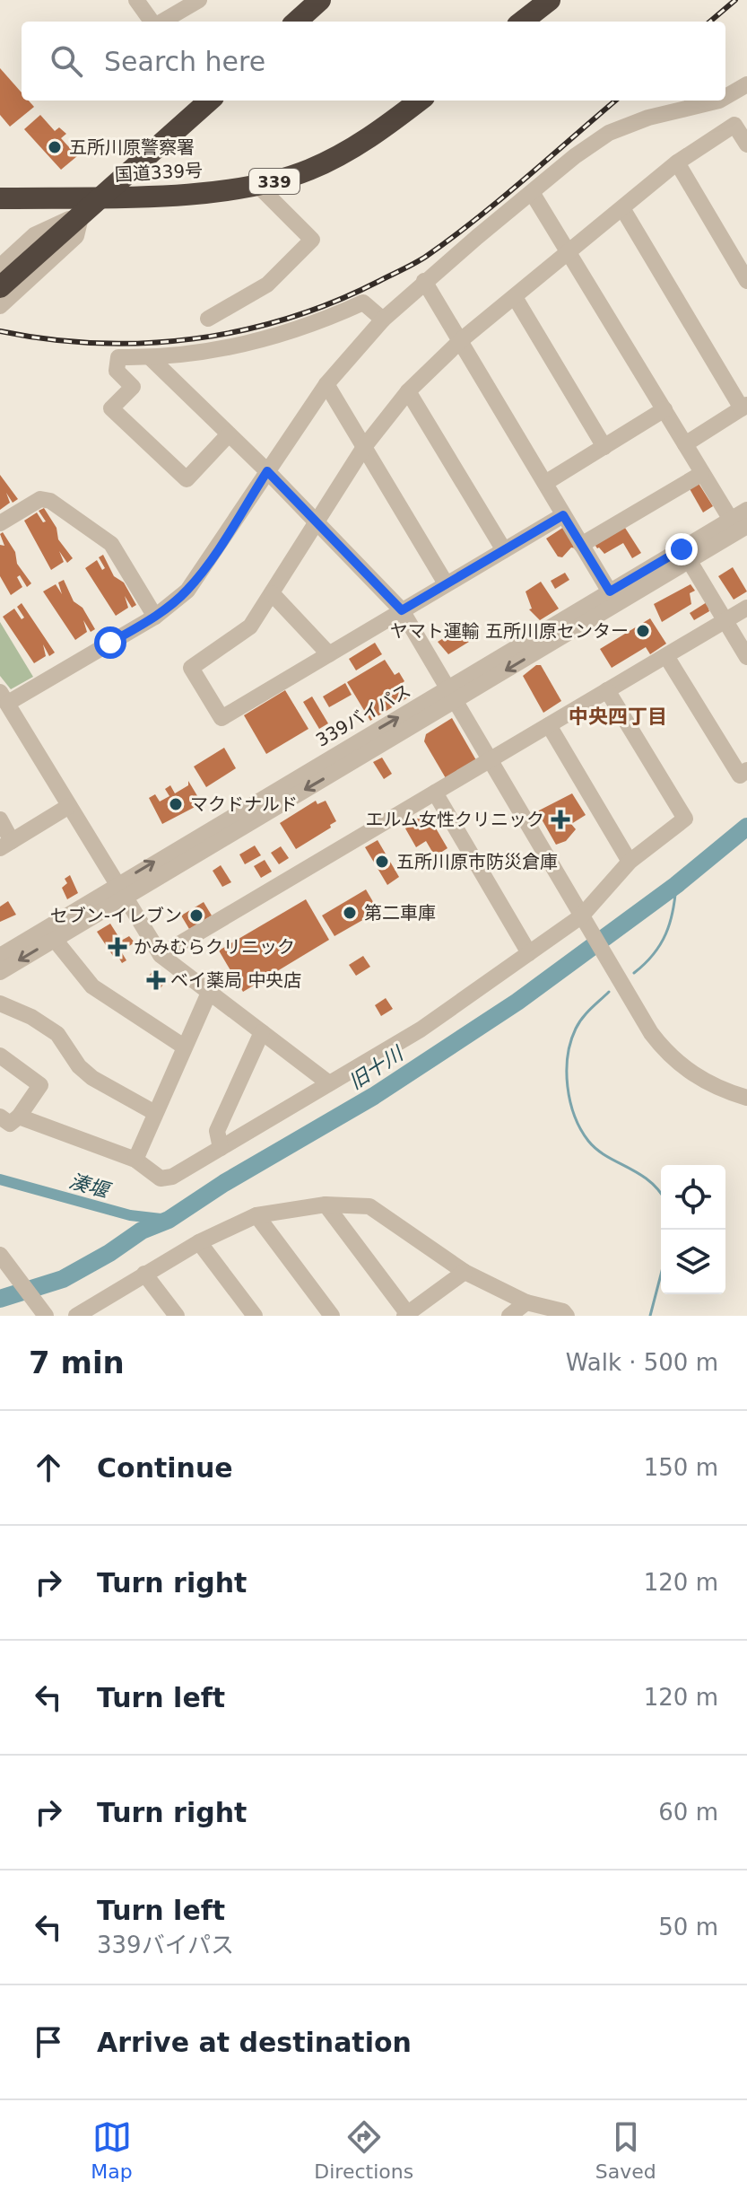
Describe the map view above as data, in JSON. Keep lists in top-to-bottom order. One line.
{"streets":{"highway":["国道339号","339"],"street":["339バイパス"]},"districts":["中央四丁目"],"water":["旧十川","湊堰"],"places":{"other":["五所川原警察署","ヤマト運輸 五所川原センター","マクドナルド","五所川原市防災倉庫","第二車庫","セブン-イレブン"],"health":["エルム女性クリニック","かみむらクリニック","ベイ薬局 中央店"]},"page":{"search":"Search here","heading":["7 min","Walk · 500 m"],"list":[["Continue","150 m"],["Turn right","120 m"],["Turn left","120 m"],["Turn right","60 m"],["Turn left","339バイパス","50 m"],"Arrive at destination"],"nav":["Map","Directions","Saved"]}}
